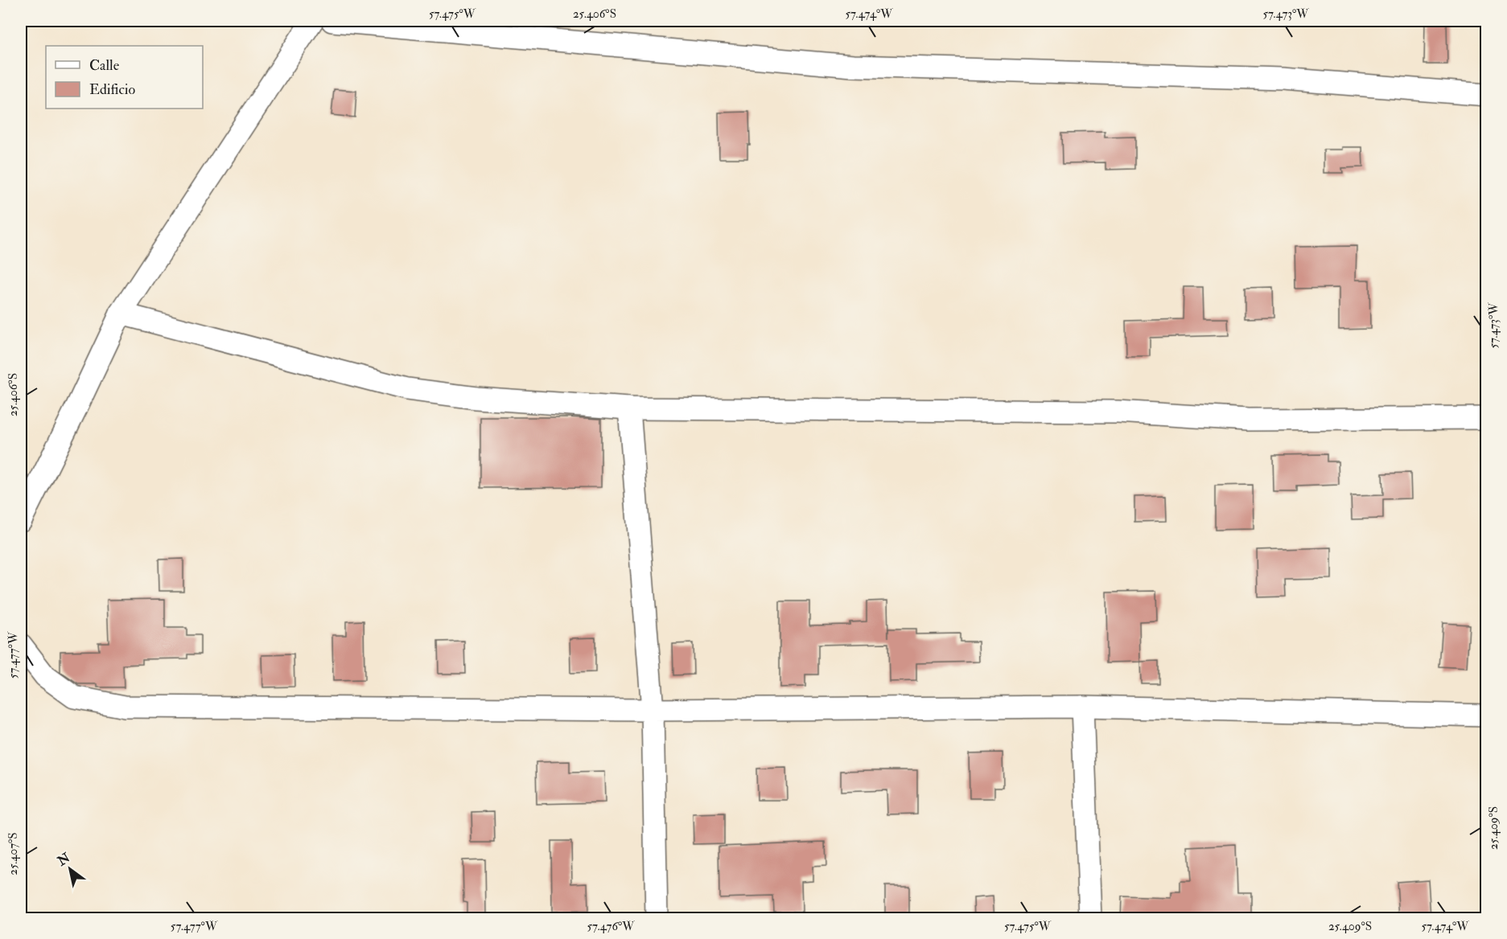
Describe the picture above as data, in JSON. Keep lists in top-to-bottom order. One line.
{"legend":["Calle","Edificio"],"north":"top left","coordinates":["57.475°W","25.406°S","57.474°W","57.473°W","57.477°W","25.409°S","25.407°S","57.476°W"]}
